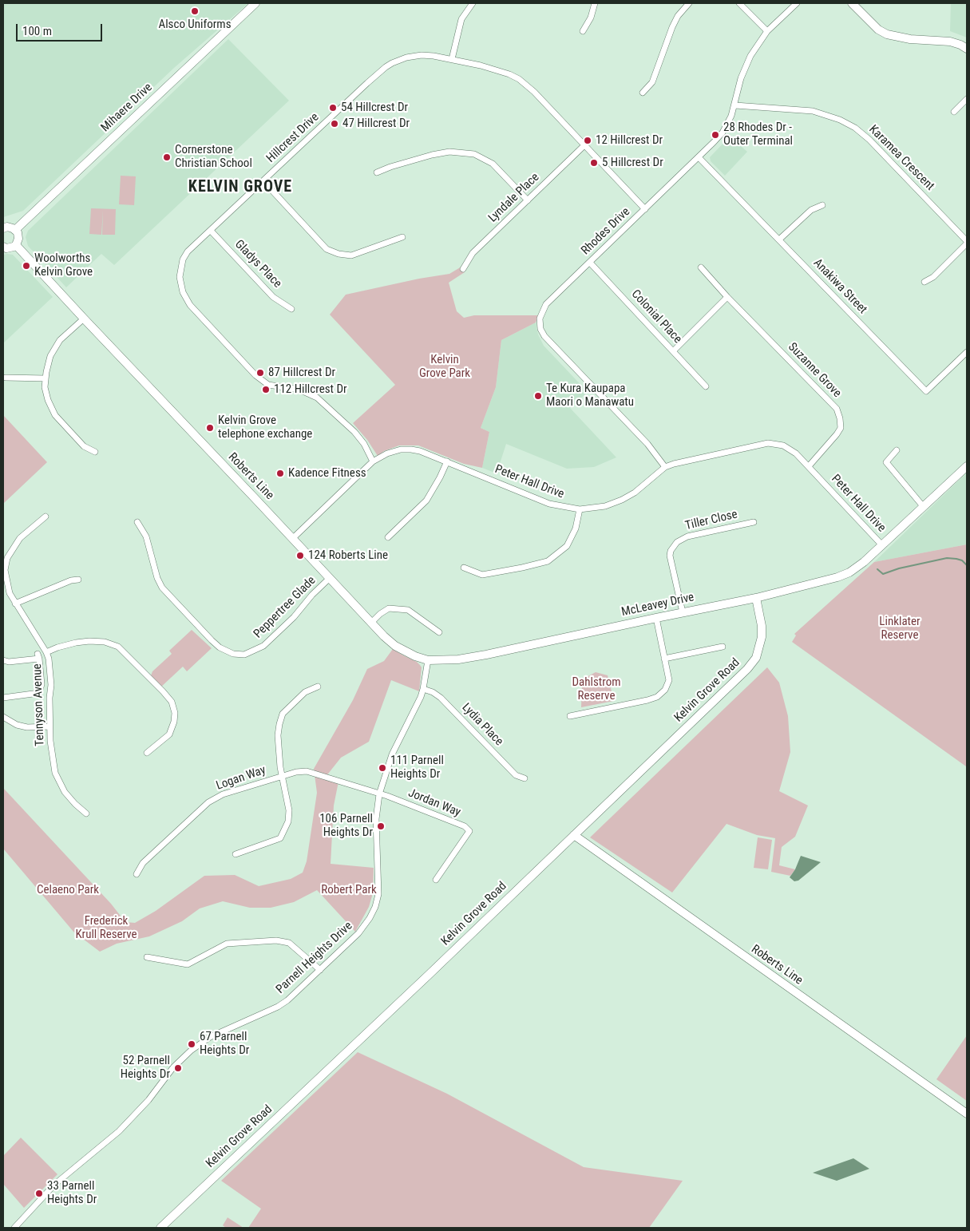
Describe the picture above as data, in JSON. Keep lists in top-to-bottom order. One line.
{"streets":{"main road":["Mihaere Drive","Roberts Line","McLeavey Drive","Kelvin Grove Road"],"street":["Hillcrest Drive","Karamea Crescent","Lyndale Place","Rhodes Drive","Gladys Place","Anakiwa Street","Colonial Place","Suzanne Grove","Peter Hall Drive","Tiller Close","Peppertree Glade","Tennyson Avenue","Lydia Place","Logan Way","Jordan Way","Parnell Heights Drive"]},"crossings":[["Hillcrest Drive","Lyndale Place"],["Hillcrest Drive","Rhodes Drive"],["Hillcrest Drive","Gladys Place"],["Hillcrest Drive","Peter Hall Drive"],["Karamea Crescent","Rhodes Drive"],["Rhodes Drive","Anakiwa Street"],["Rhodes Drive","Colonial Place"],["Rhodes Drive","Peter Hall Drive"],["Suzanne Grove","Peter Hall Drive"],["Roberts Line","Peter Hall Drive"],["Roberts Line","McLeavey Drive"],["Roberts Line","Peppertree Glade"],["Roberts Line","Kelvin Grove Road"],["Roberts Line","Parnell Heights Drive"],["Peter Hall Drive","McLeavey Drive"],["Tiller Close","McLeavey Drive"],["McLeavey Drive","Kelvin Grove Road"],["McLeavey Drive","Parnell Heights Drive"],["Lydia Place","Parnell Heights Drive"],["Logan Way","Jordan Way"],["Logan Way","Parnell Heights Drive"],["Jordan Way","Parnell Heights Drive"]],"districts":["KELVIN GROVE"],"parks":["Kelvin Grove Park","Linklater Reserve","Dahlstrom Reserve","Celaeno Park","Robert Park","Frederick Krull Reserve"],"places":["Alsco Uniforms","54 Hillcrest Dr","47 Hillcrest Dr","28 Rhodes Dr - Outer Terminal","12 Hillcrest Dr","Cornerstone Christian School","5 Hillcrest Dr","Woolworths Kelvin Grove","87 Hillcrest Dr","112 Hillcrest Dr","Te Kura Kaupapa Maori o Manawatu","Kelvin Grove telephone exchange","Kadence Fitness","124 Roberts Line","111 Parnell Heights Dr","106 Parnell Heights Dr","67 Parnell Heights Dr","52 Parnell Heights Dr","33 Parnell Heights Dr"],"scale_bar":"100 m"}
